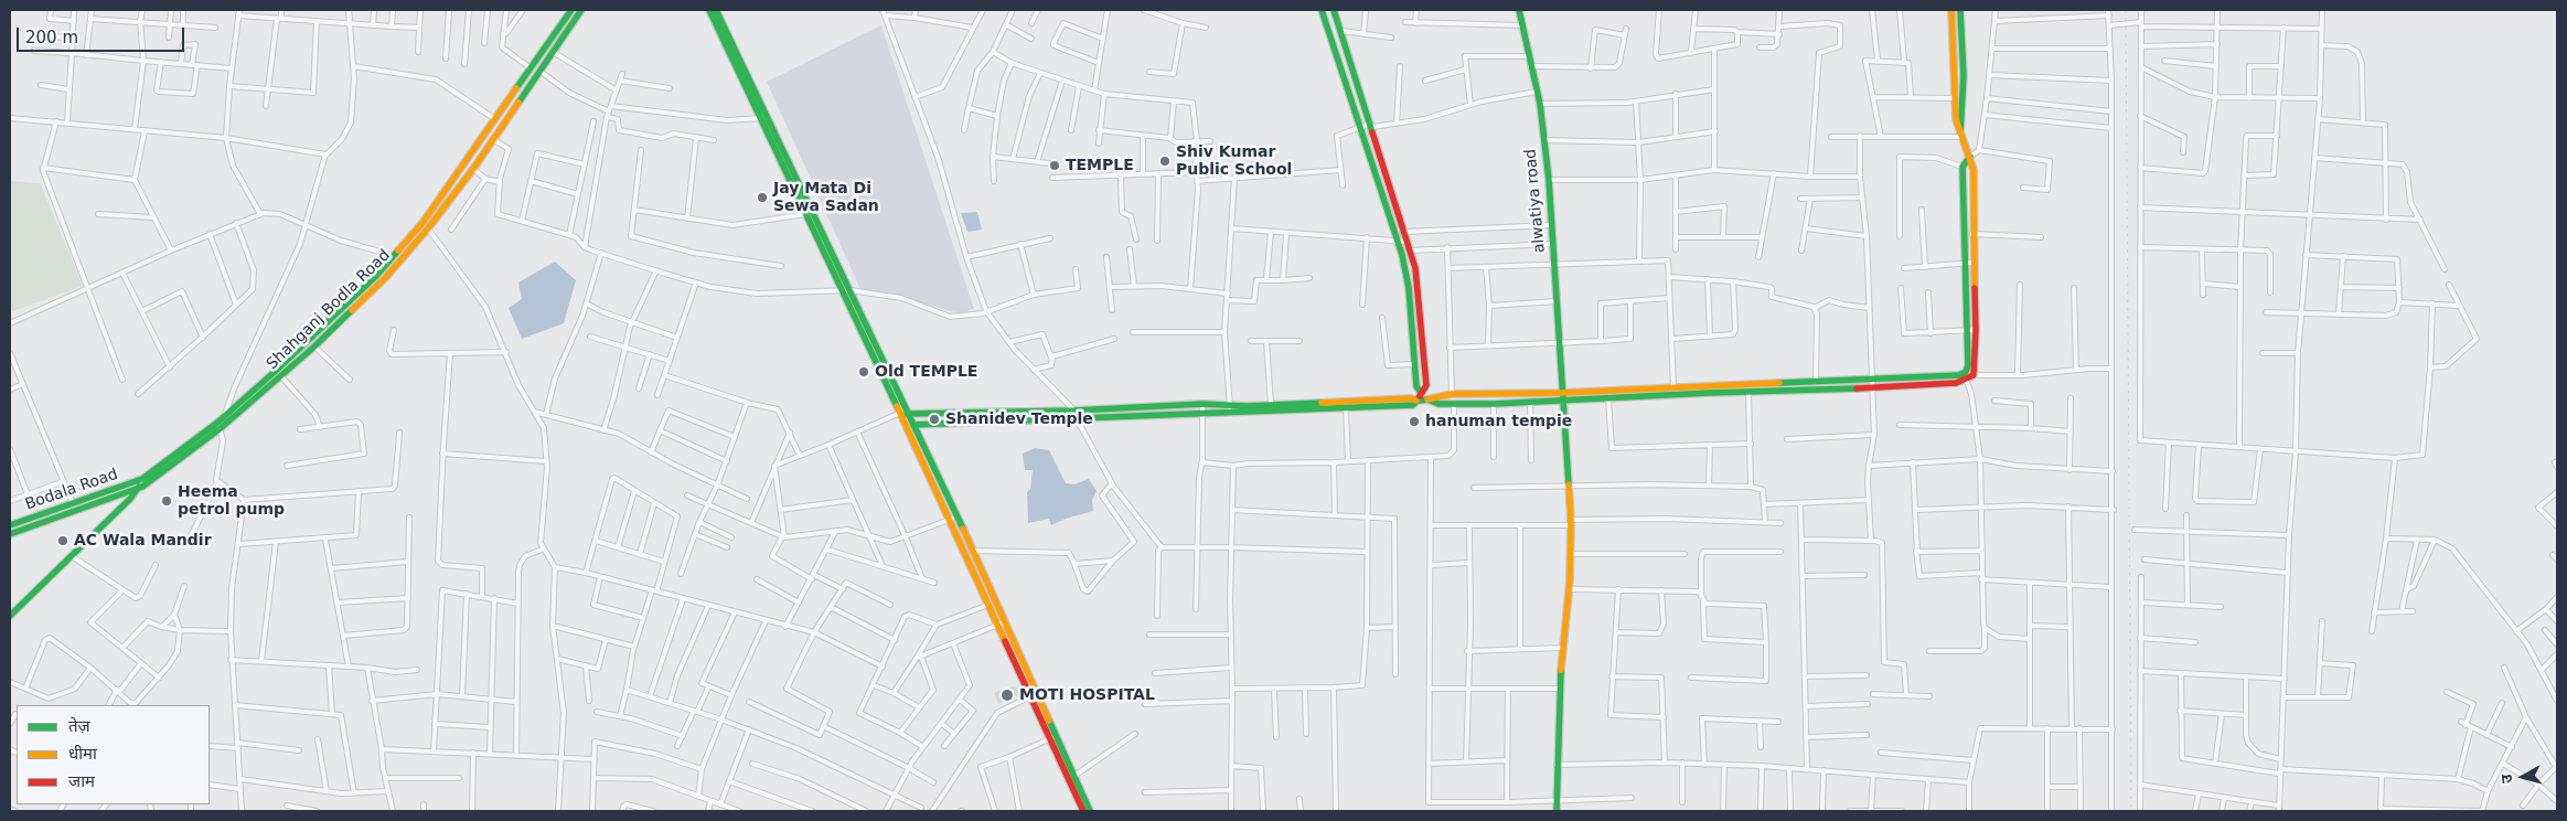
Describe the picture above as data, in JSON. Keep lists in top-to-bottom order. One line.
{"streets":{"main road":["alwatiya road","Shahganj Bodla Road","Bodala Road"]},"crossings":[["Shahganj Bodla Road","Bodala Road"]],"places":["Shiv Kumar Public School","TEMPLE","Jay Mata Di Sewa Sadan","Old TEMPLE","Shanidev Temple","hanuman tempie","Heema petrol pump","AC Wala Mandir","MOTI HOSPITAL"],"legend":["तेज़","धीमा","जाम"],"scale_bar":"200 m","north":"left"}
